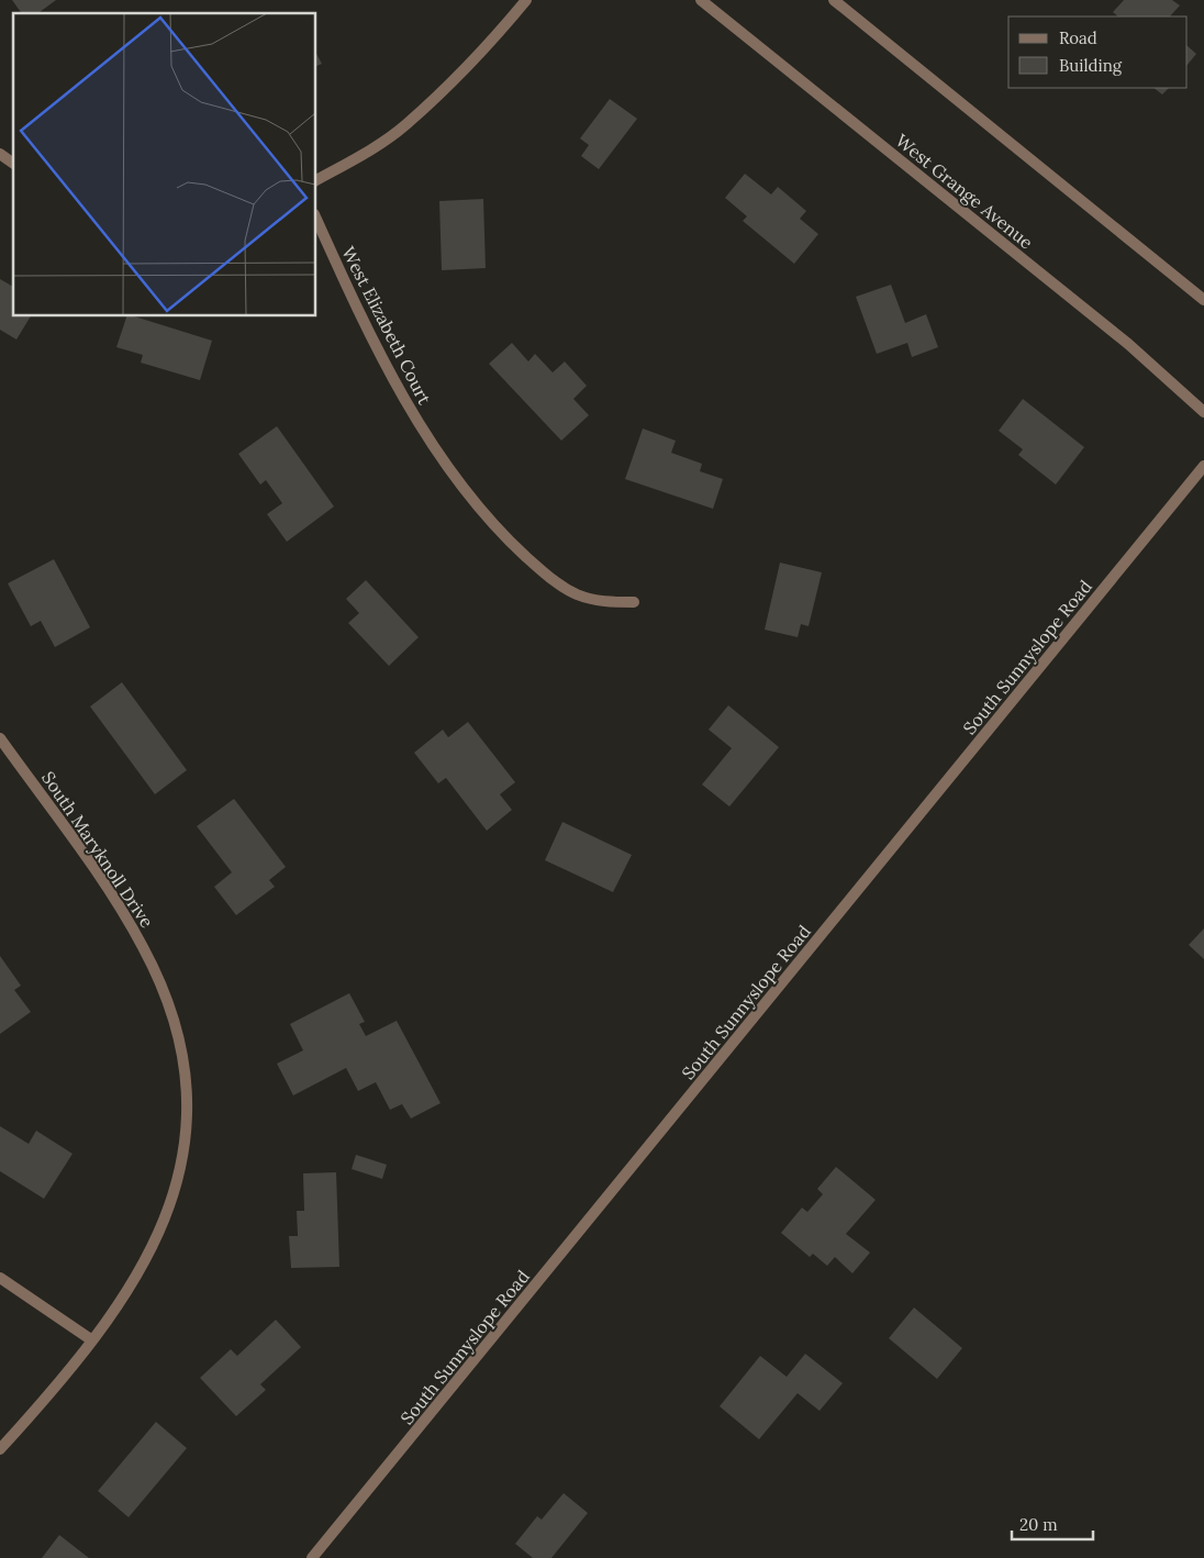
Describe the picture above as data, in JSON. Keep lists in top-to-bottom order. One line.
{"streets":{"street":["West Grange Avenue","West Elizabeth Court","South Sunnyslope Road","South Maryknoll Drive"]},"legend":["Road","Building"],"scale_bar":"20 m"}
